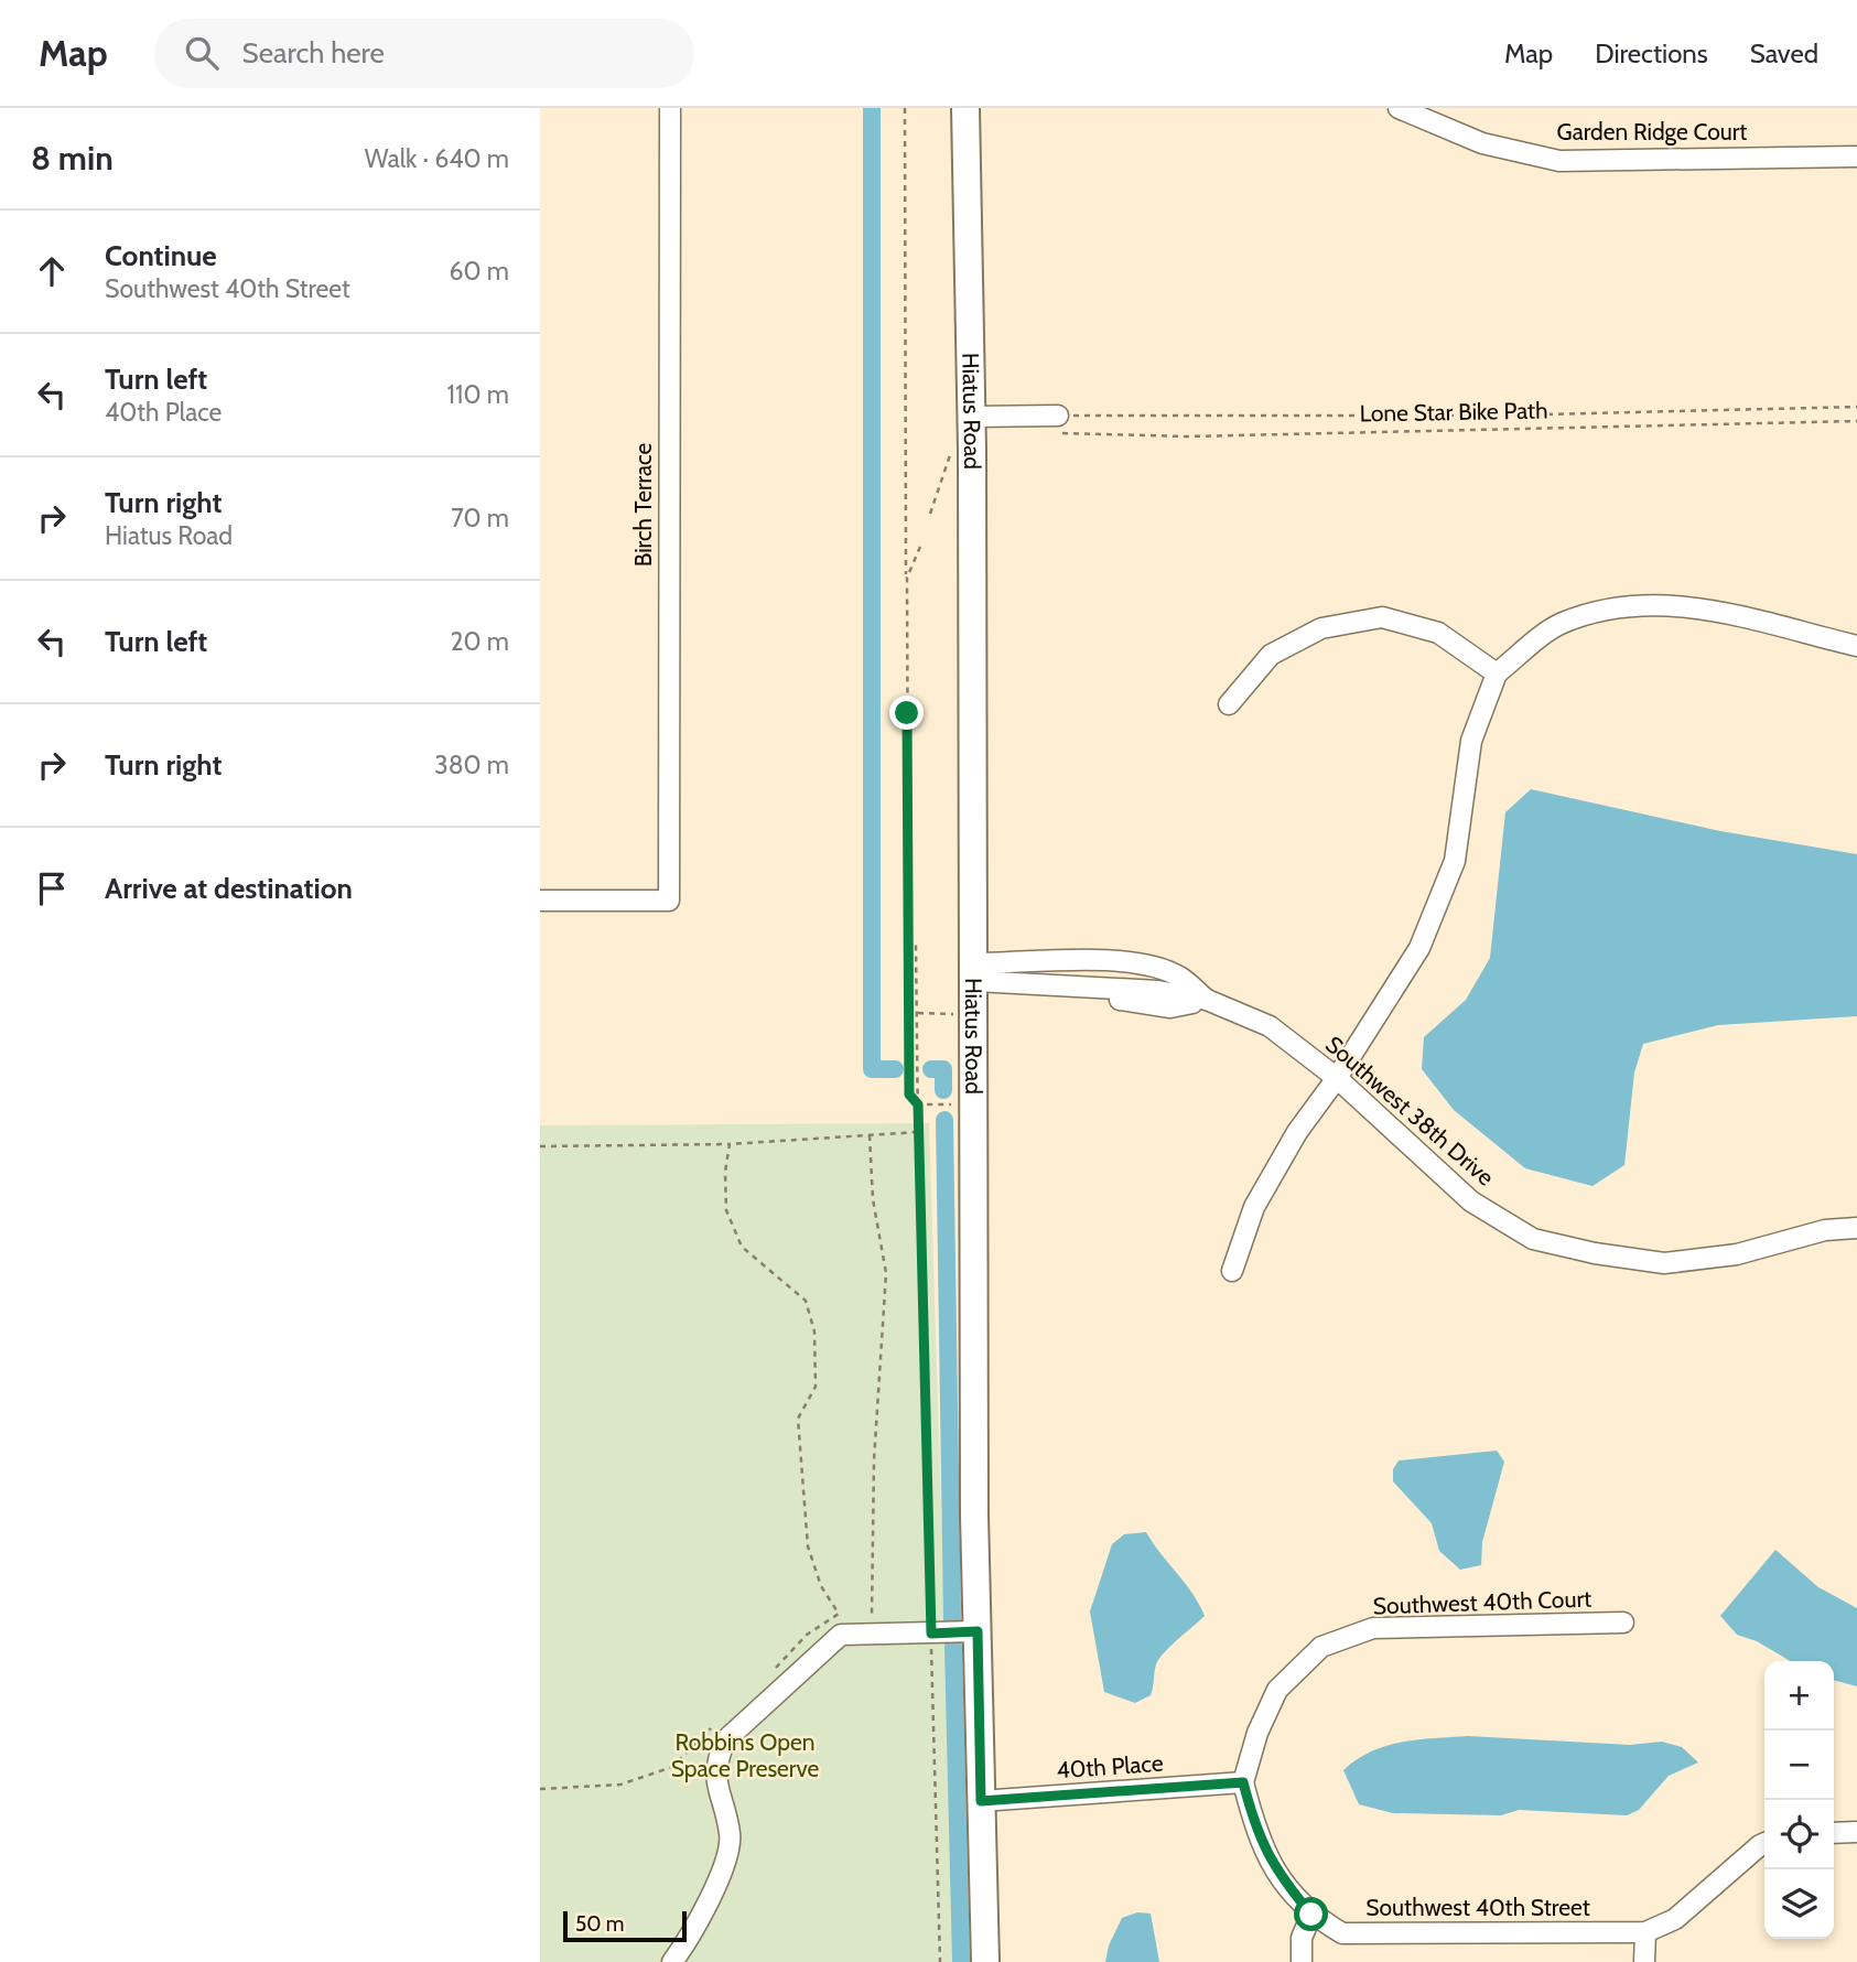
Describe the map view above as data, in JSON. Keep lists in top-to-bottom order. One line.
{"streets":{"street":["Garden Ridge Court","Hiatus Road","Birch Terrace","Southwest 38th Drive","Southwest 40th Court","40th Place","Southwest 40th Street"],"path":["Lone Star Bike Path"]},"crossings":[["Hiatus Road","Southwest 38th Drive"],["Hiatus Road","40th Place"],["Southwest 40th Court","40th Place"],["Southwest 40th Court","Southwest 40th Street"],["40th Place","Southwest 40th Street"]],"parks":["Robbins Open Space Preserve"],"scale_bar":"50 m","page":{"header":"Map","search":"Search here","nav":["Map","Directions","Saved"],"heading":["8 min","Walk · 640 m"],"list":[["Continue","Southwest 40th Street","60 m"],["Turn left","40th Place","110 m"],["Turn right","Hiatus Road","70 m"],["Turn left","20 m"],["Turn right","380 m"],"Arrive at destination"],"map_buttons":["+","−"],"scale":"50 m"}}
